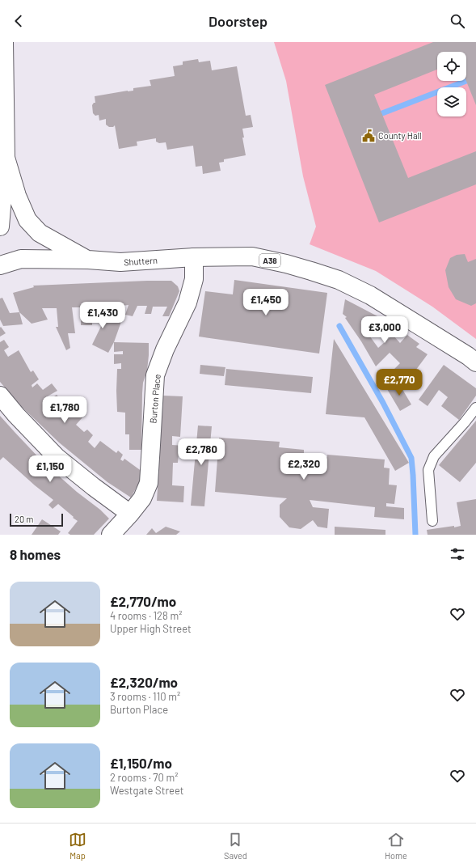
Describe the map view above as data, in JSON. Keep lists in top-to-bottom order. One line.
{"streets":{"main road":["A38","Shuttern","Burton Place"]},"crossings":[["A38","Shuttern"],["A38","Burton Place"],["Shuttern","Burton Place"]],"places":{"public building":["County Hall"]},"scale_bar":"20 m","page":{"header":"Doorstep","price":["£1,450","£1,430","£3,000","£2,770","£1,780","£2,780","£2,320","£1,150"],"scale":"20 m","heading":"8 homes","list":[{"name":"£2,770/mo","note":"4 rooms · 128 m² · Upper High Street"},{"name":"£2,320/mo","note":"3 rooms · 110 m² · Burton Place"},{"name":"£1,150/mo","note":"2 rooms · 70 m² · Westgate Street"}],"tabs":["Map","Saved","Home"]}}
